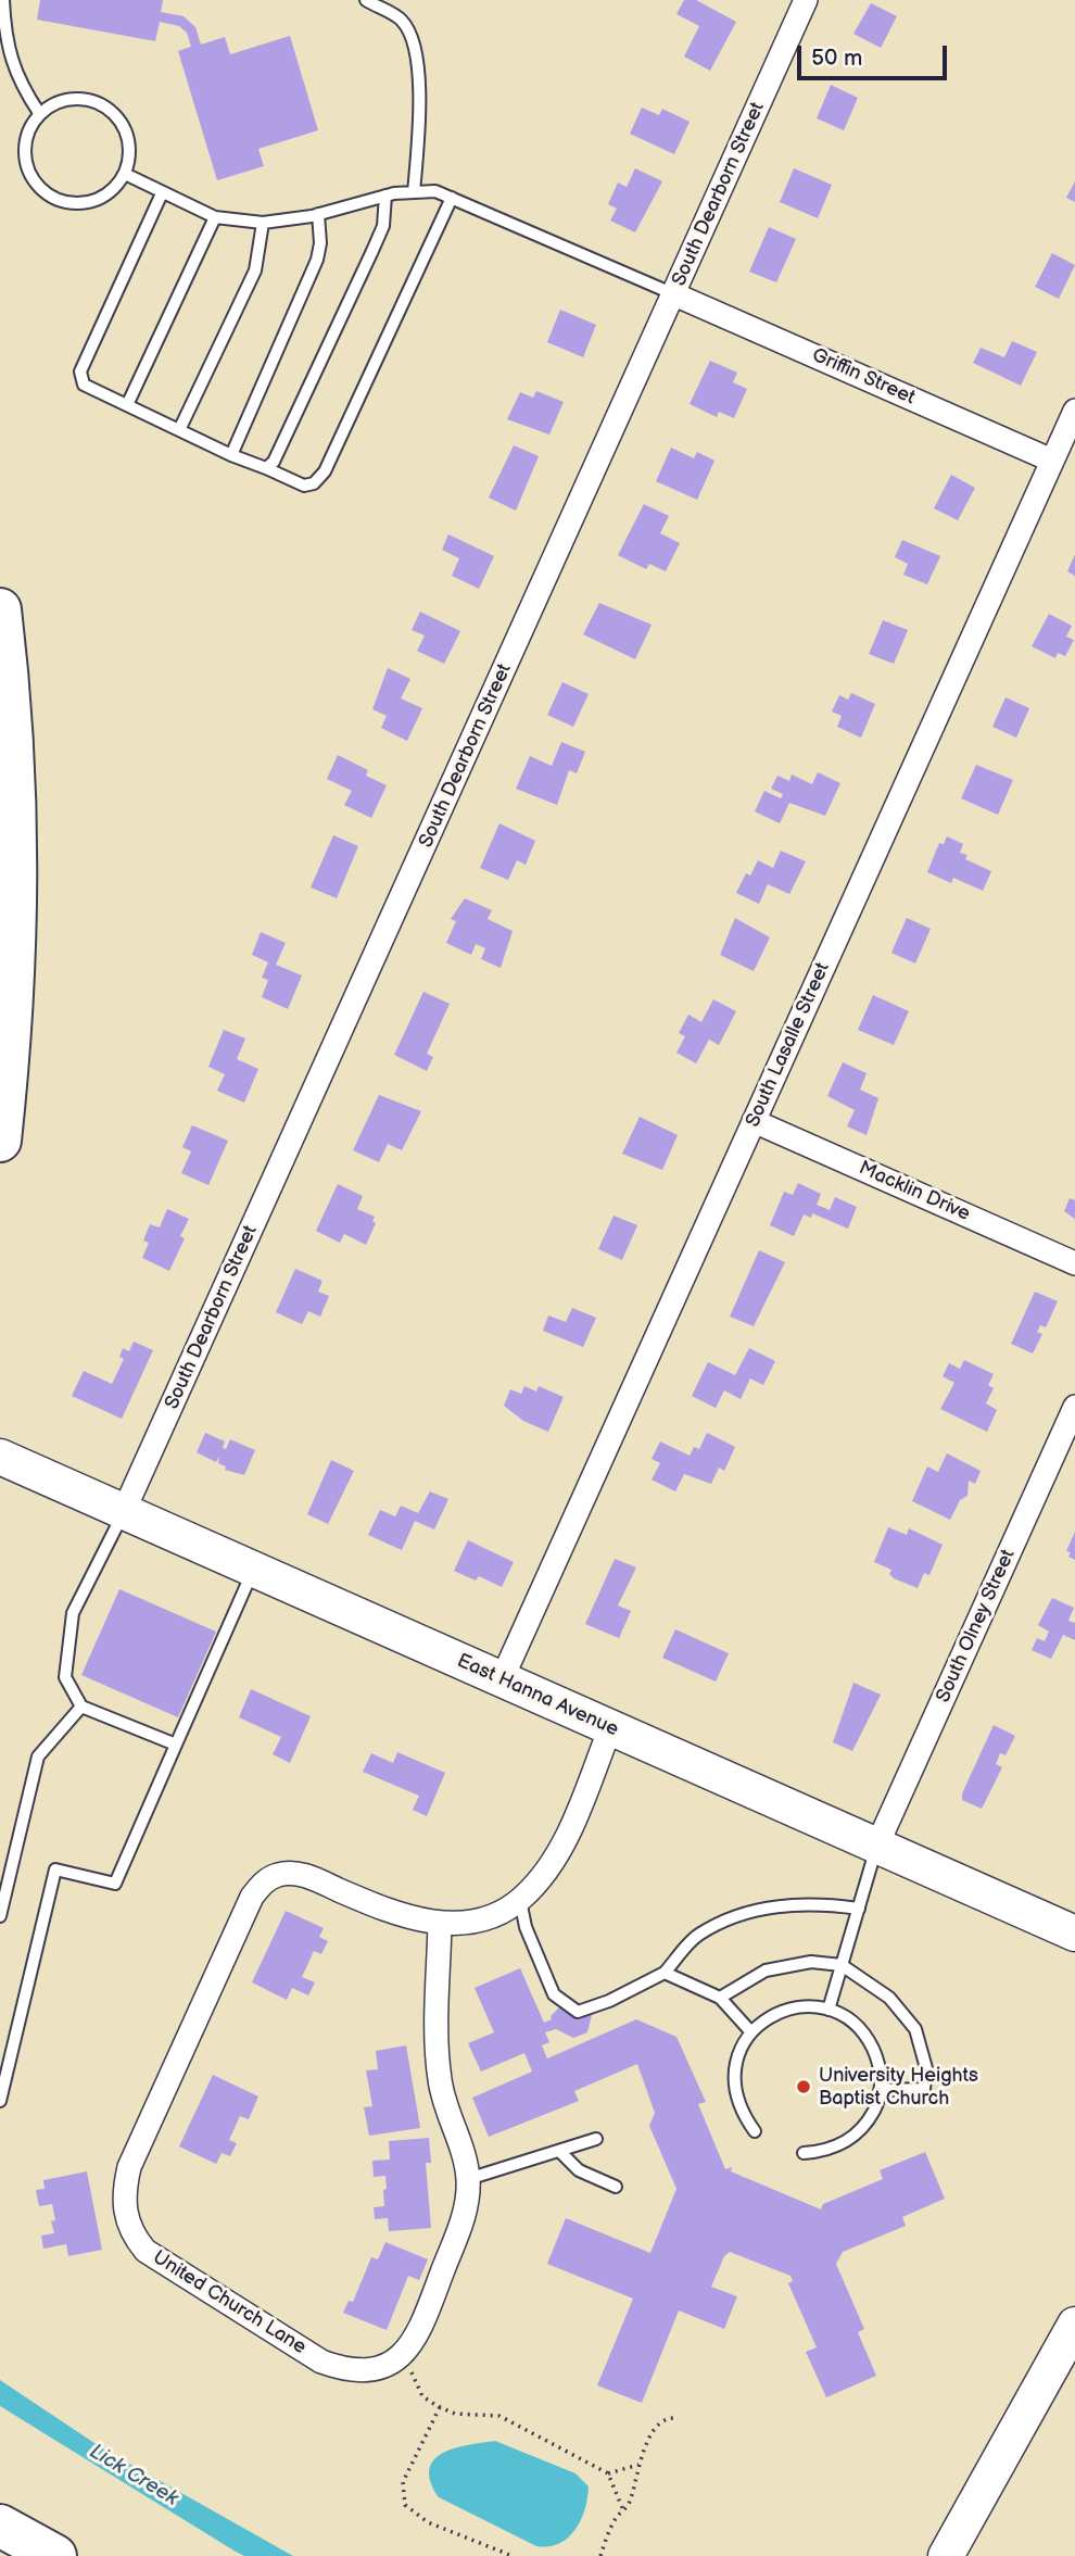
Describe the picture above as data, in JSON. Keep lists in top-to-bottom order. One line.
{"streets":{"main road":["East Hanna Avenue"],"street":["South Dearborn Street","Griffin Street","South Lasalle Street","Macklin Drive","South Olney Street","United Church Lane"]},"crossings":[["South Dearborn Street","Griffin Street"],["South Dearborn Street","East Hanna Avenue"],["Griffin Street","South Lasalle Street"],["South Lasalle Street","Macklin Drive"],["South Lasalle Street","East Hanna Avenue"],["South Olney Street","East Hanna Avenue"],["East Hanna Avenue","United Church Lane"]],"water":["Lick Creek"],"places":["University Heights Baptist Church"],"scale_bar":"50 m"}
